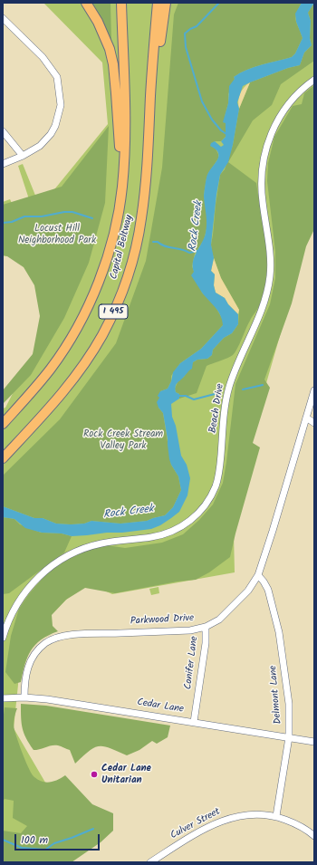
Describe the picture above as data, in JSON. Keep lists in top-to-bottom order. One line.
{"streets":{"highway":["Capital Beltway","I 495"],"street":["Beach Drive","Parkwood Drive","Conifer Lane","Delmont Lane","Cedar Lane","Culver Street"]},"crossings":[["Parkwood Drive","Conifer Lane"],["Parkwood Drive","Delmont Lane"],["Parkwood Drive","Cedar Lane"],["Conifer Lane","Cedar Lane"],["Delmont Lane","Cedar Lane"],["Delmont Lane","Culver Street"]],"water":["Rock Creek"],"parks":["Locust Hill Neighborhood Park","Rock Creek Stream Valley Park"],"places":["Cedar Lane Unitarian"],"scale_bar":"100 m"}
